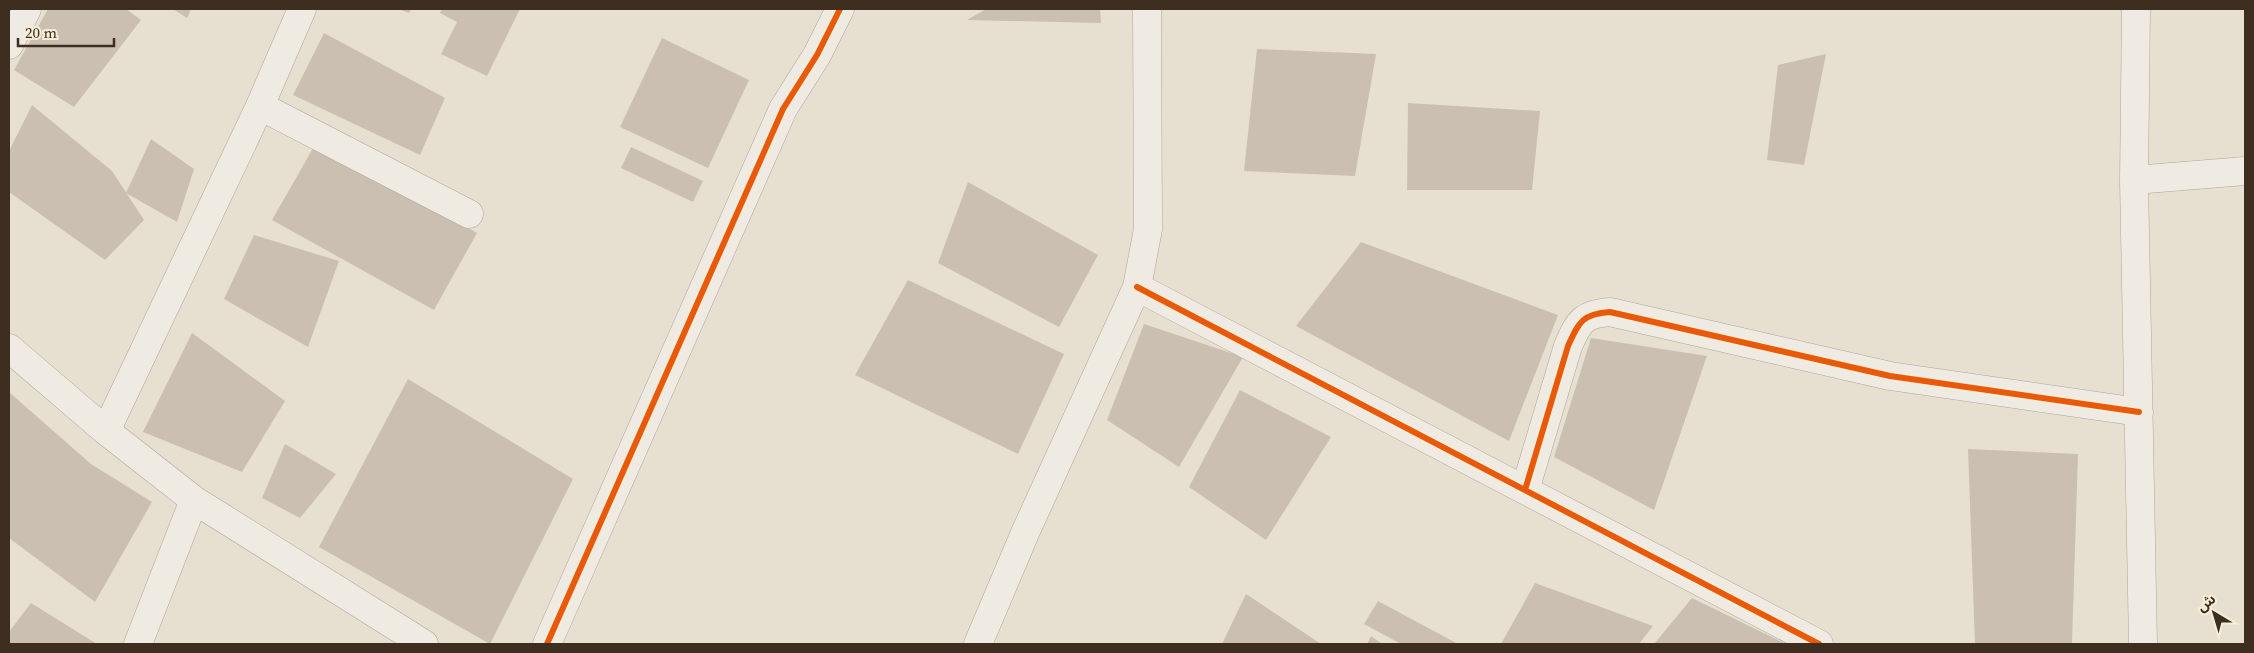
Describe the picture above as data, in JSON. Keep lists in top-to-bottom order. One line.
{"scale_bar":"20 m","north":"top left"}
